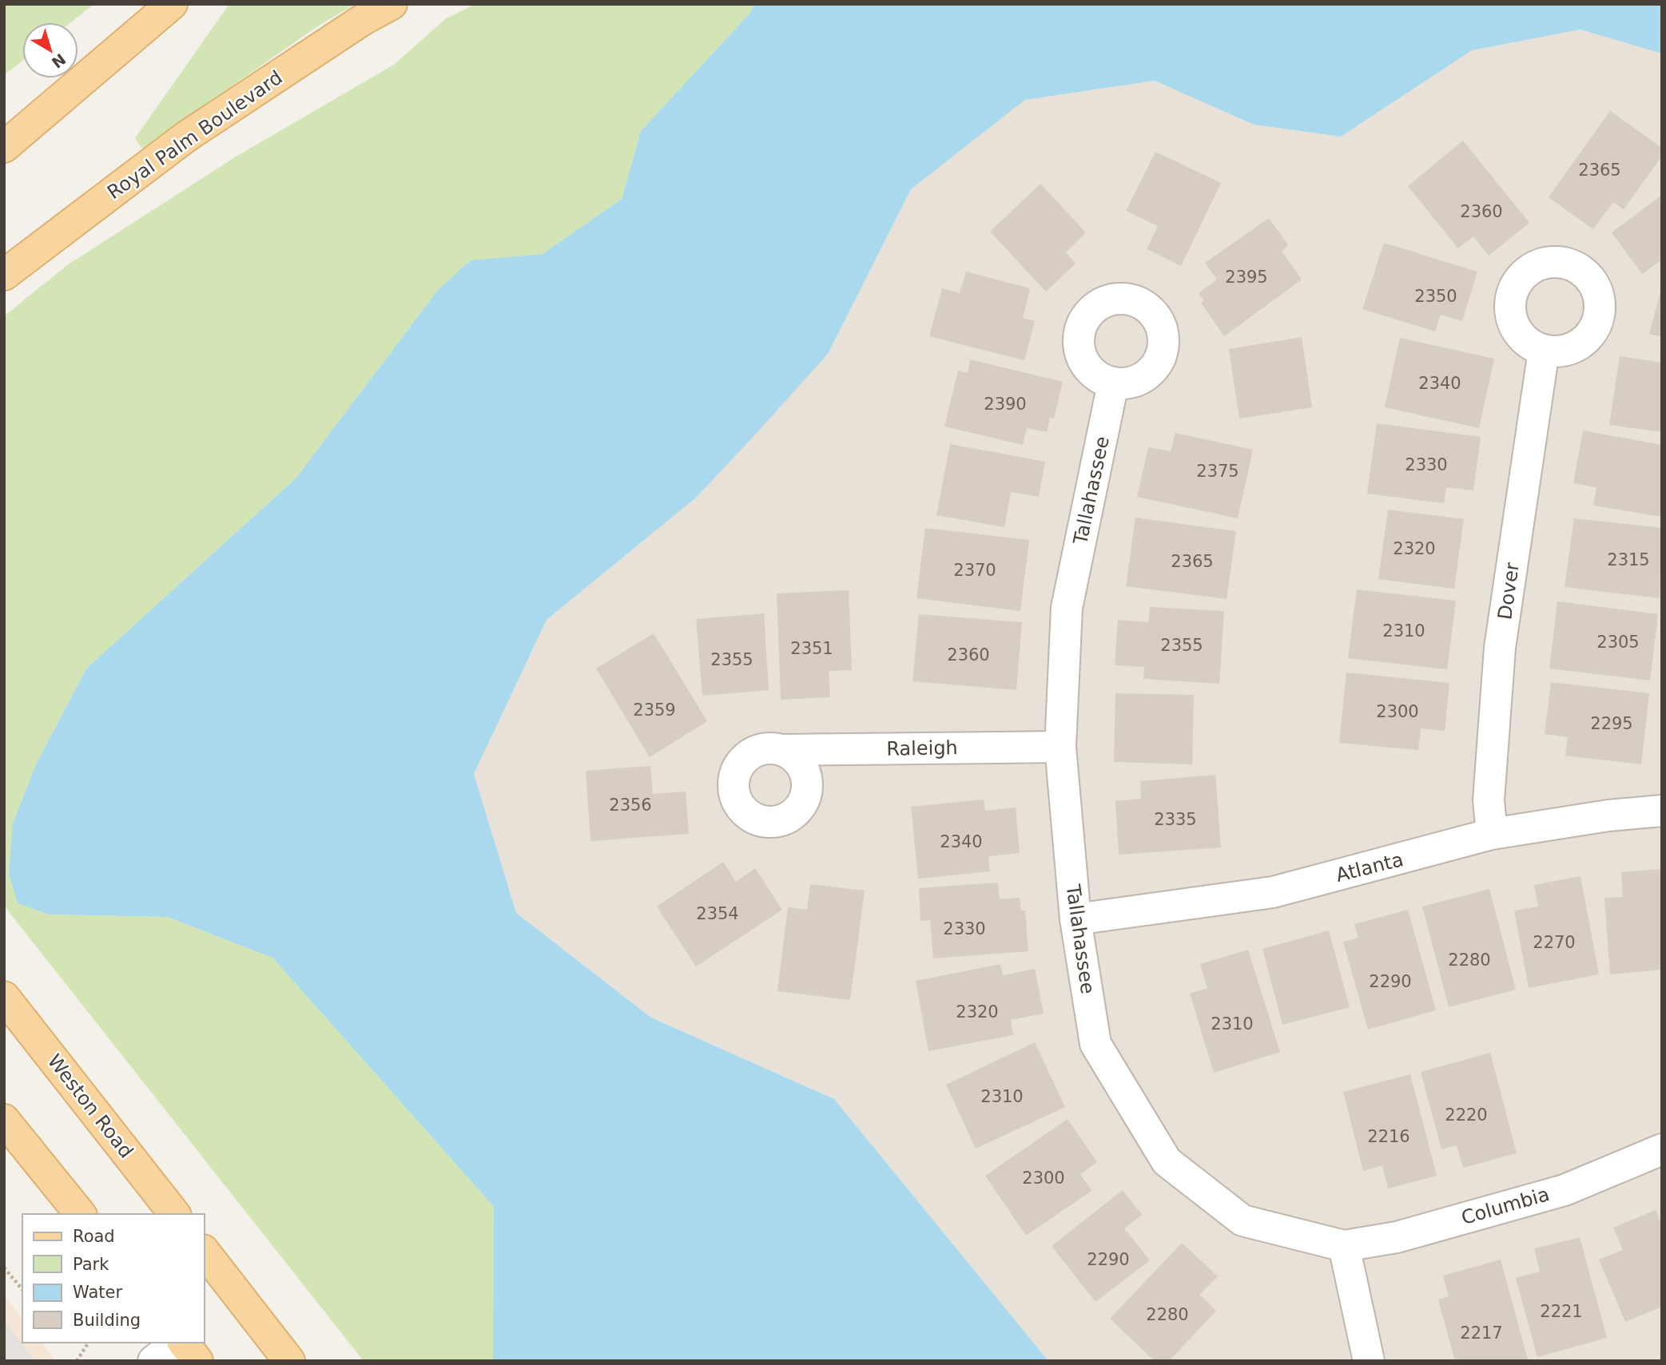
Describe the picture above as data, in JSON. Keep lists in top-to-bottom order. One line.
{"streets":{"main road":["Royal Palm Boulevard","Weston Road"],"street":["Tallahassee","Dover","Raleigh","Atlanta","Columbia"]},"crossings":[["Tallahassee","Raleigh"],["Tallahassee","Atlanta"],["Tallahassee","Columbia"],["Dover","Atlanta"]],"house_numbers":["2365","2360","2395","2350","2340","2390","2330","2375","2320","2315","2365","2370","2310","2305","2355","2351","2360","2355","2359","2300","2295","2356","2335","2340","2354","2330","2270","2280","2290","2320","2310","2310","2220","2216","2300","2290","2221","2280","2217"],"legend":["Road","Park","Water","Building"],"north":"bottom right"}
